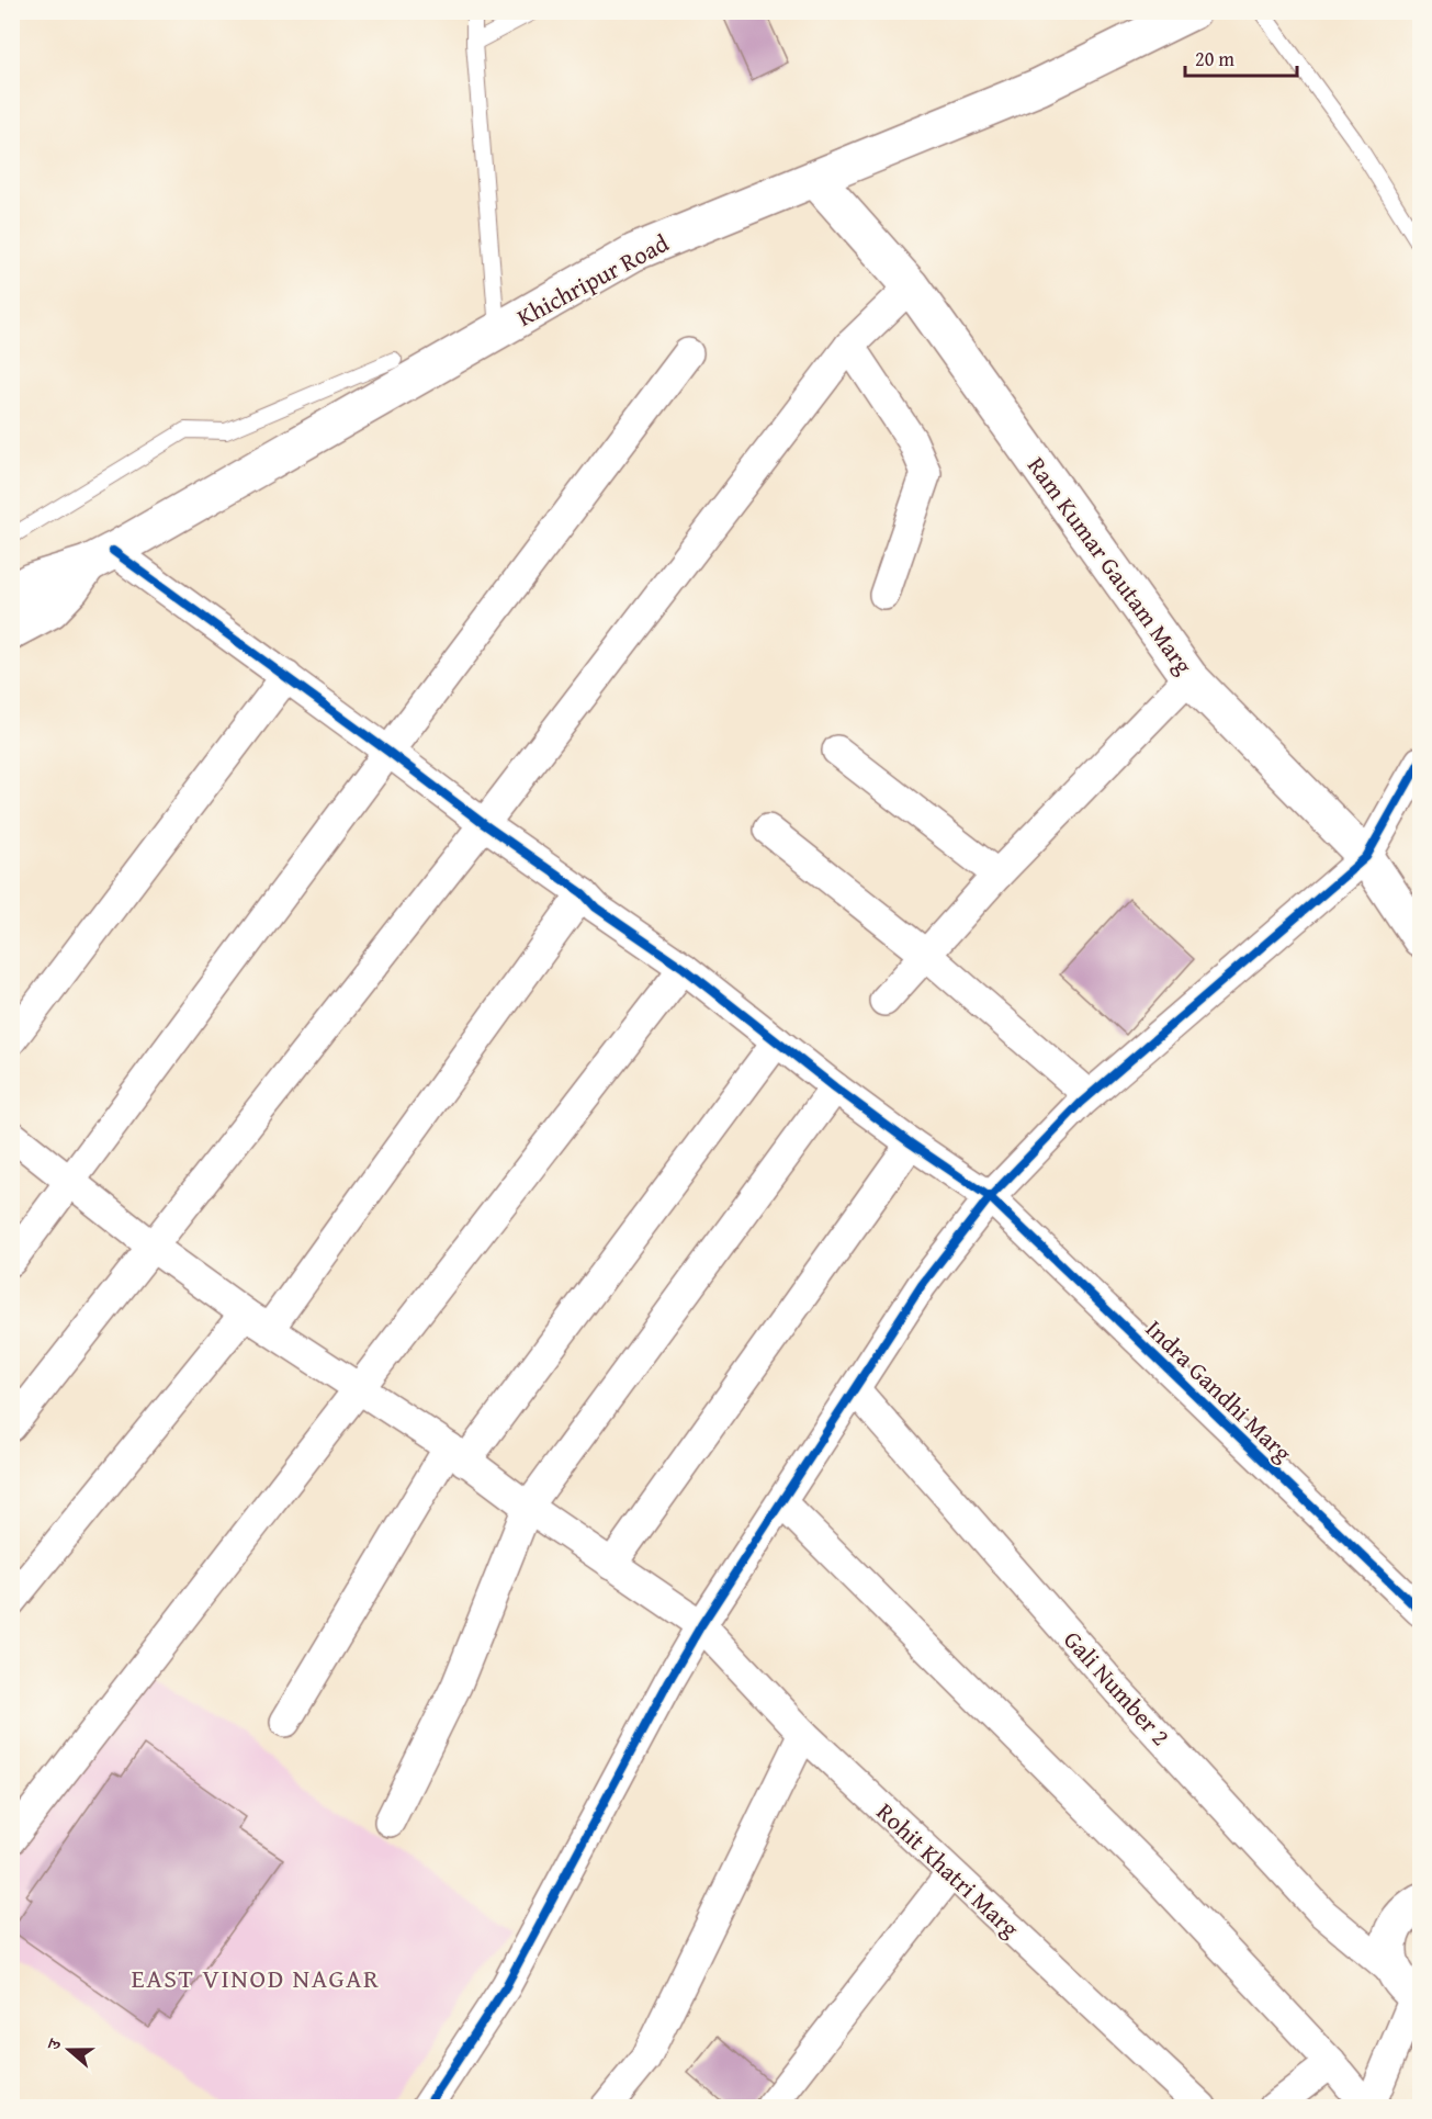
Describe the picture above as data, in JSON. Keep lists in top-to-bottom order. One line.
{"streets":{"main road":["Khichripur Road","Ram Kumar Gautam Marg"],"street":["Indra Gandhi Marg","Gali Number 2","Rohit Khatri Marg"]},"crossings":[["Khichripur Road","Ram Kumar Gautam Marg"],["Khichripur Road","Indra Gandhi Marg"]],"districts":["EAST VINOD NAGAR"],"scale_bar":"20 m","north":"left"}
